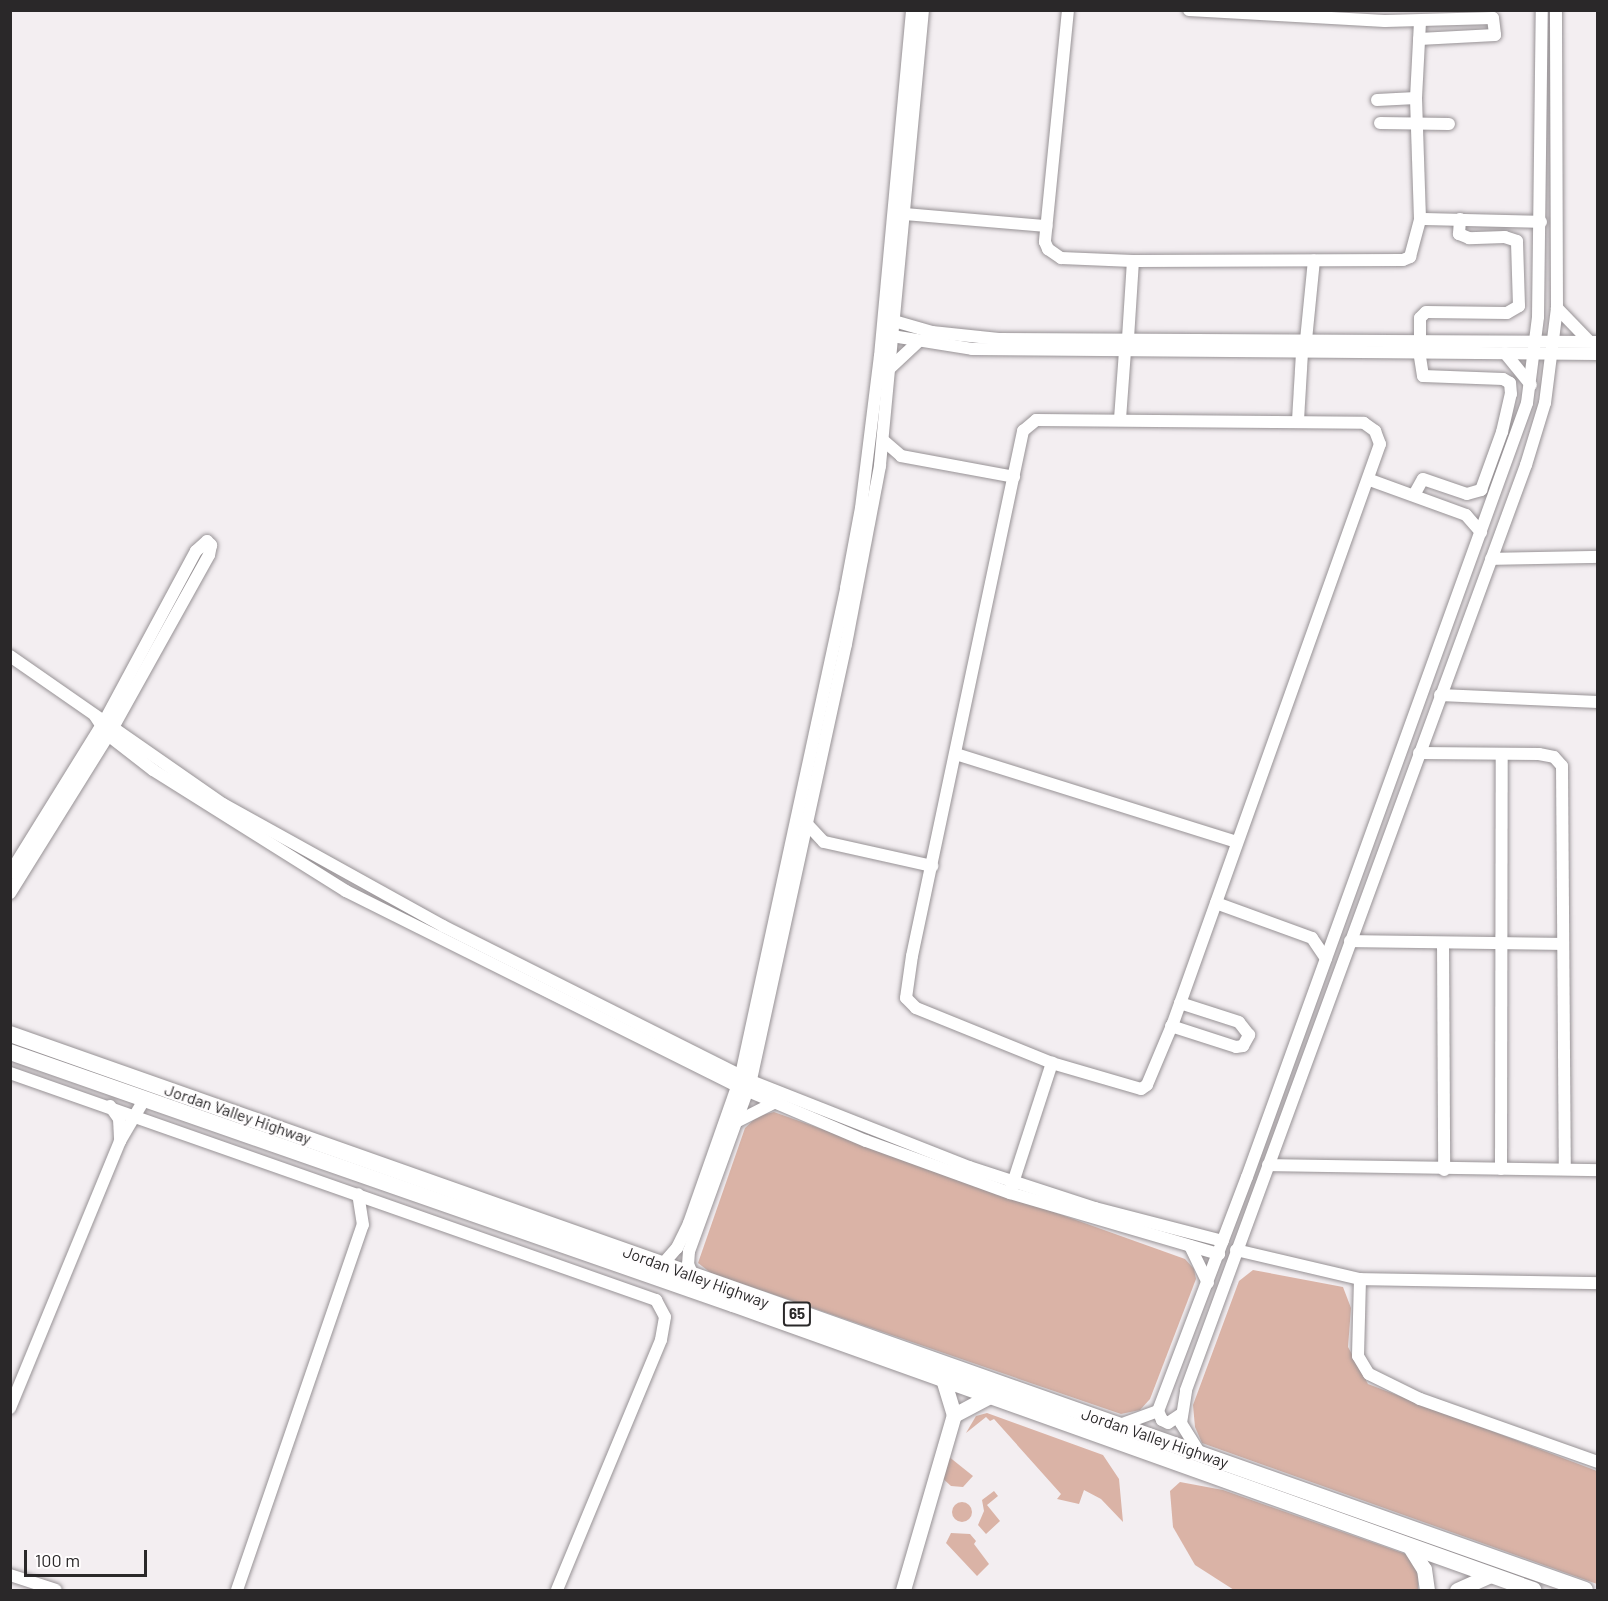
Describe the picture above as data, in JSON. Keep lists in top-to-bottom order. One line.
{"streets":{"highway":["Jordan Valley Highway","65"]},"scale_bar":"100 m"}
